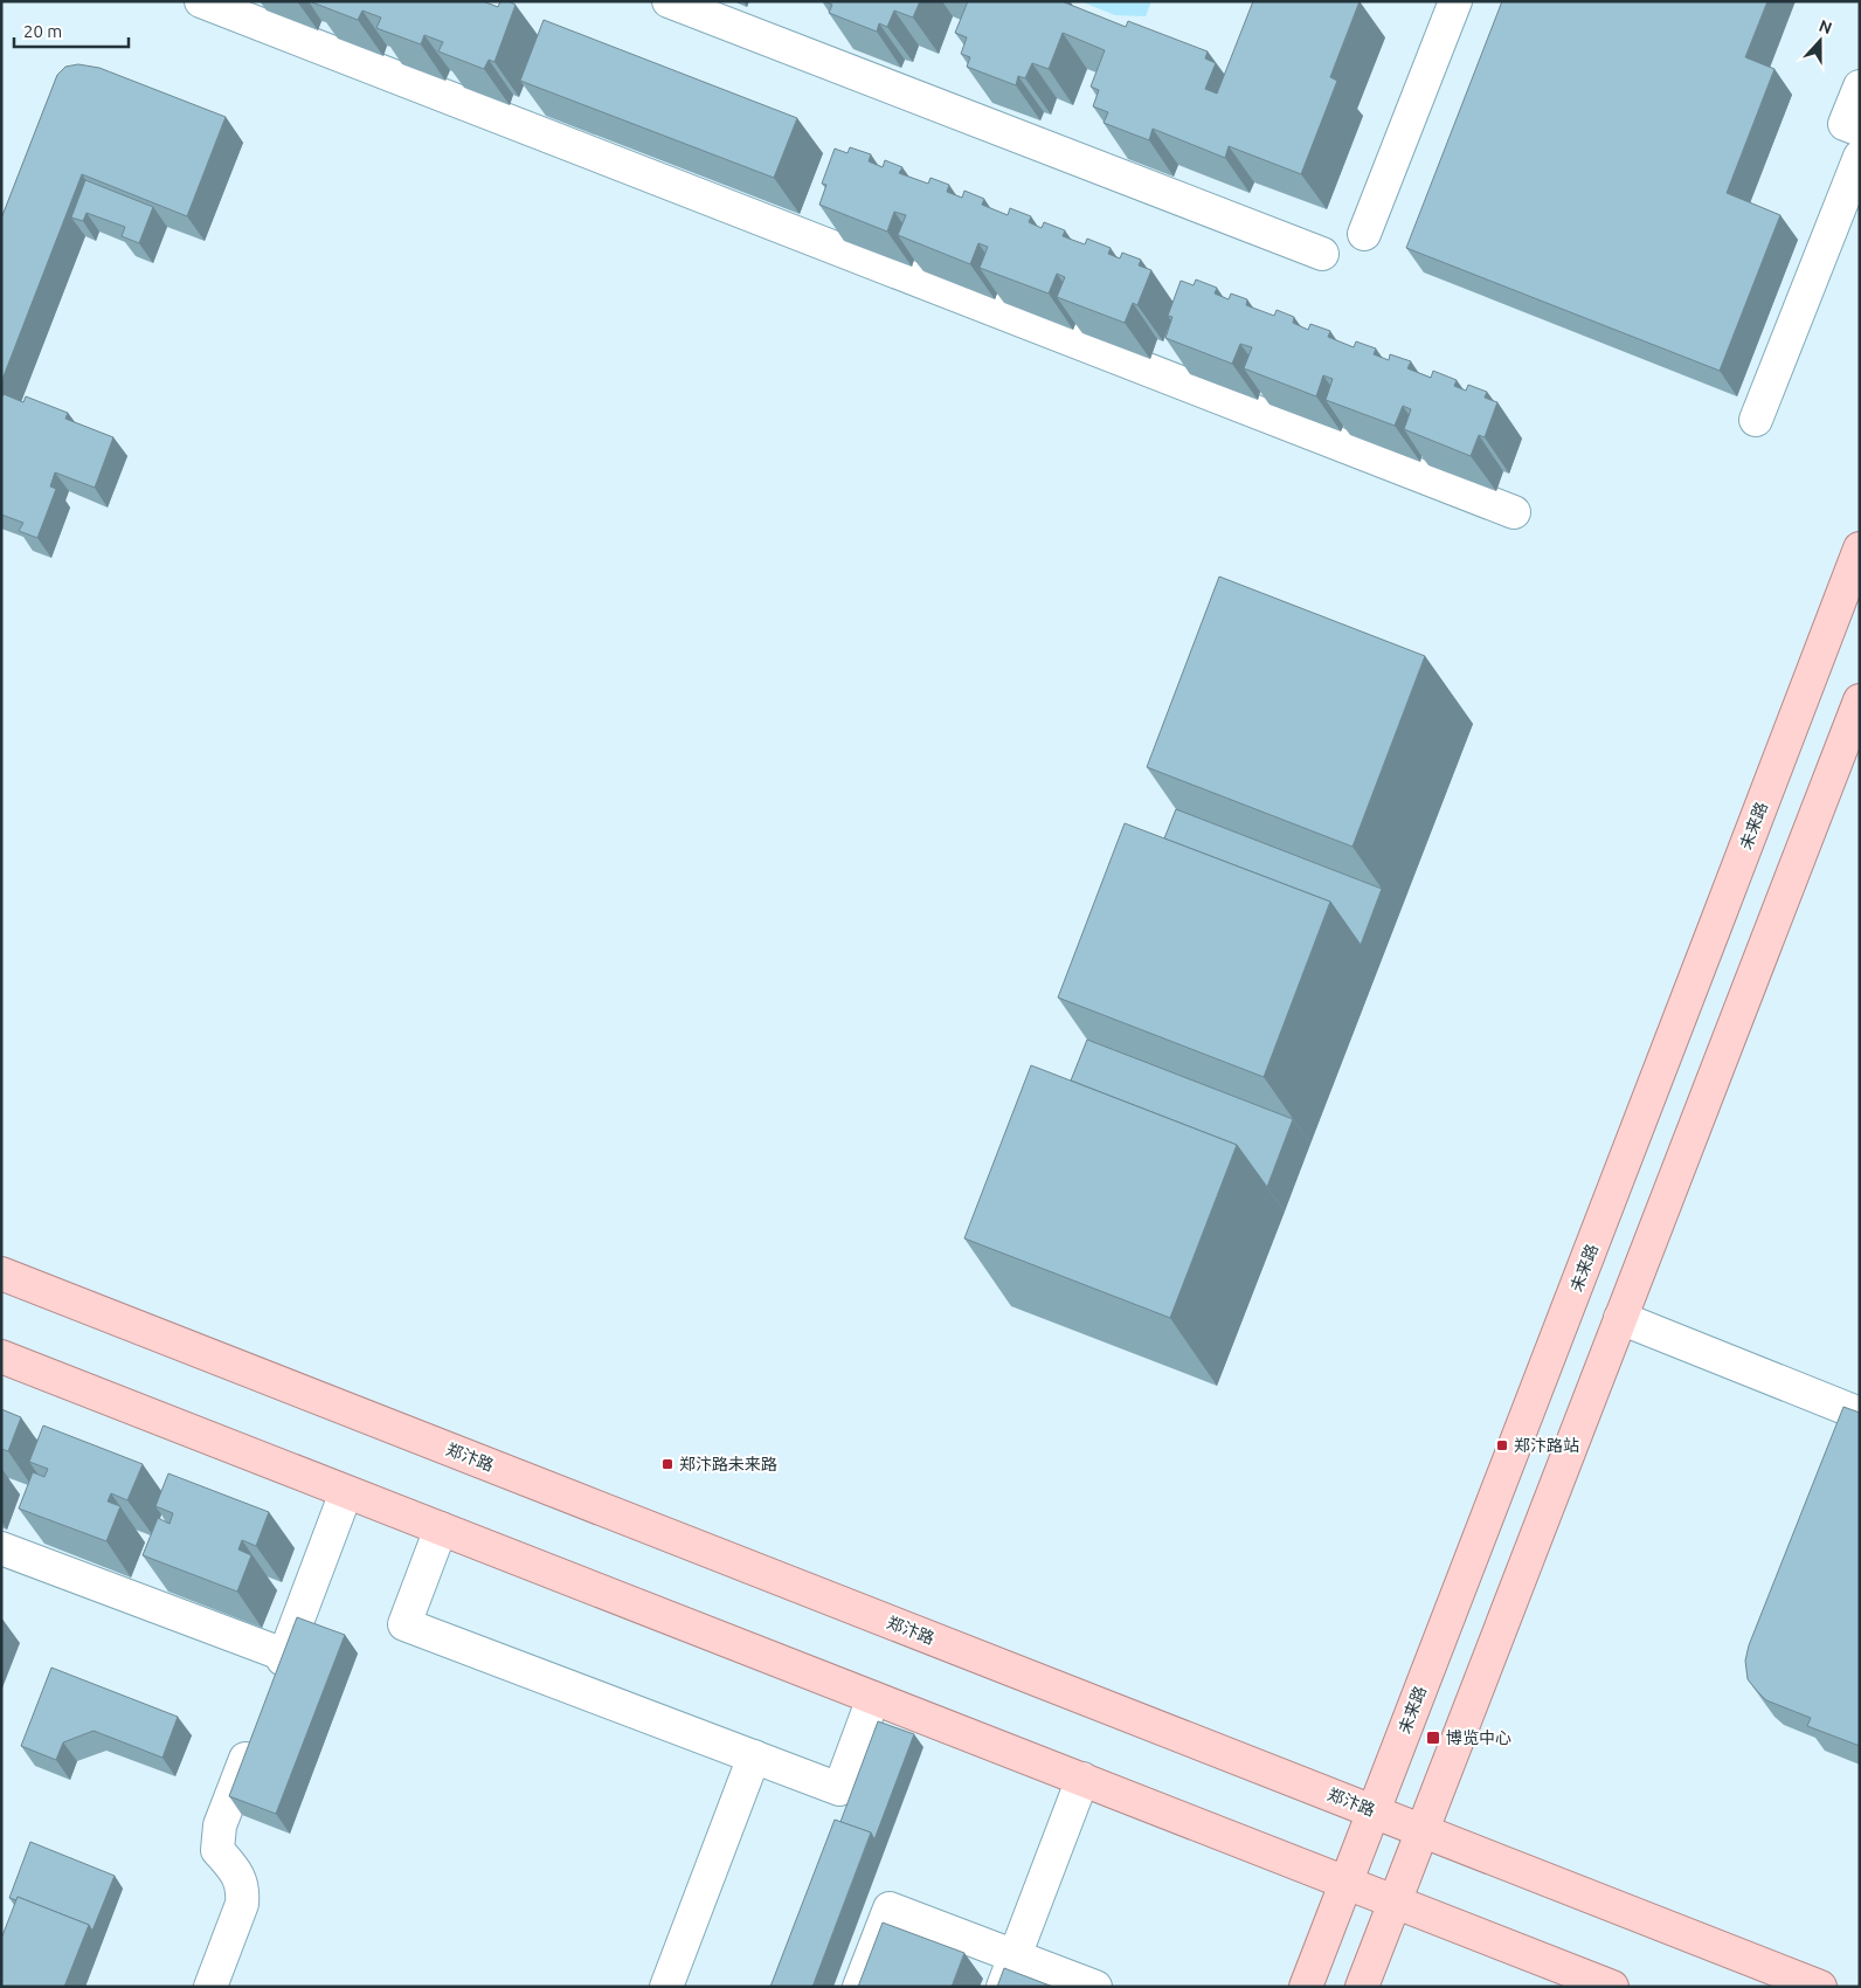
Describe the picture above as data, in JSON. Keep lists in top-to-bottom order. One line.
{"streets":{"main road":["未来路","郑汴路"]},"crossings":[["未来路","郑汴路"]],"places":{"transit":["郑汴路站","郑汴路未来路","博览中心"]},"scale_bar":"20 m","north":"top"}
